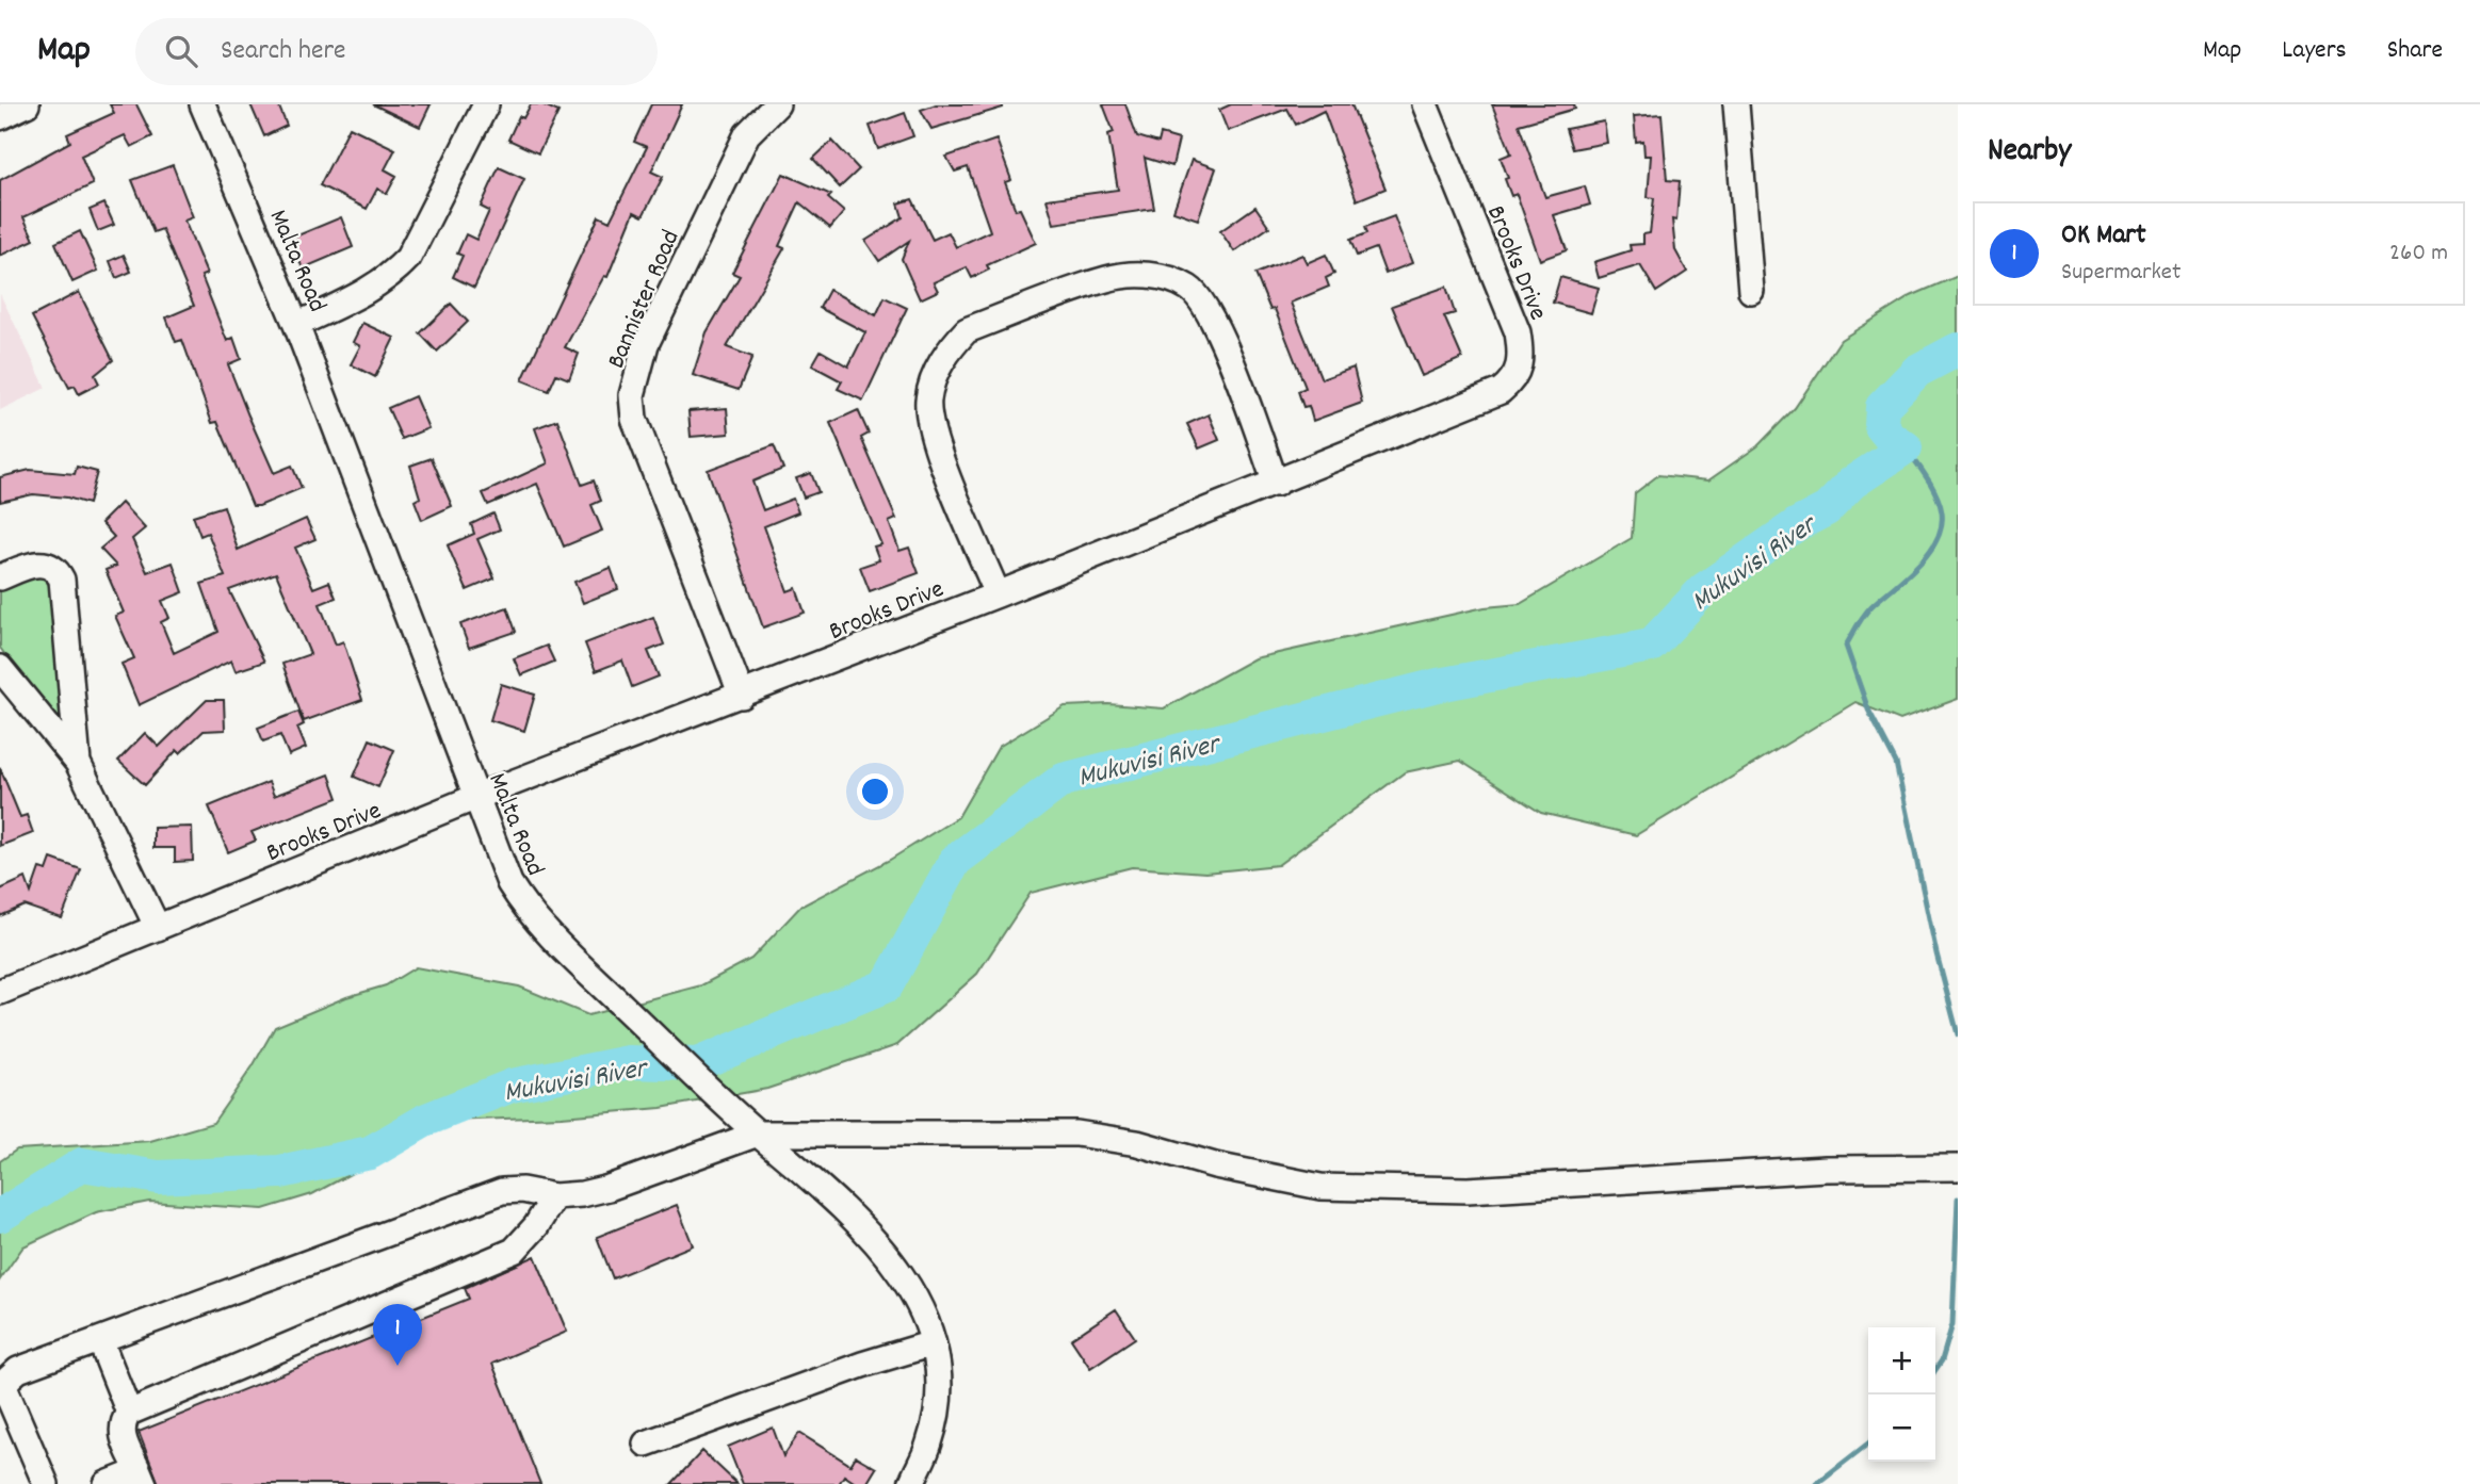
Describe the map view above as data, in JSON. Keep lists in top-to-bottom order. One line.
{"streets":{"street":["Malta Road","Brooks Drive","Bannister Road"]},"crossings":[["Malta Road","Brooks Drive"],["Brooks Drive","Bannister Road"]],"water":["Mukuvisi River"],"page":{"header":"Map","search":"Search here","nav":["Map","Layers","Share"],"heading":"Nearby","list":[{"mark":"1","name":"OK Mart","note":"Supermarket","value":"260 m"}],"pins":"1","map_buttons":["+","−"]}}
